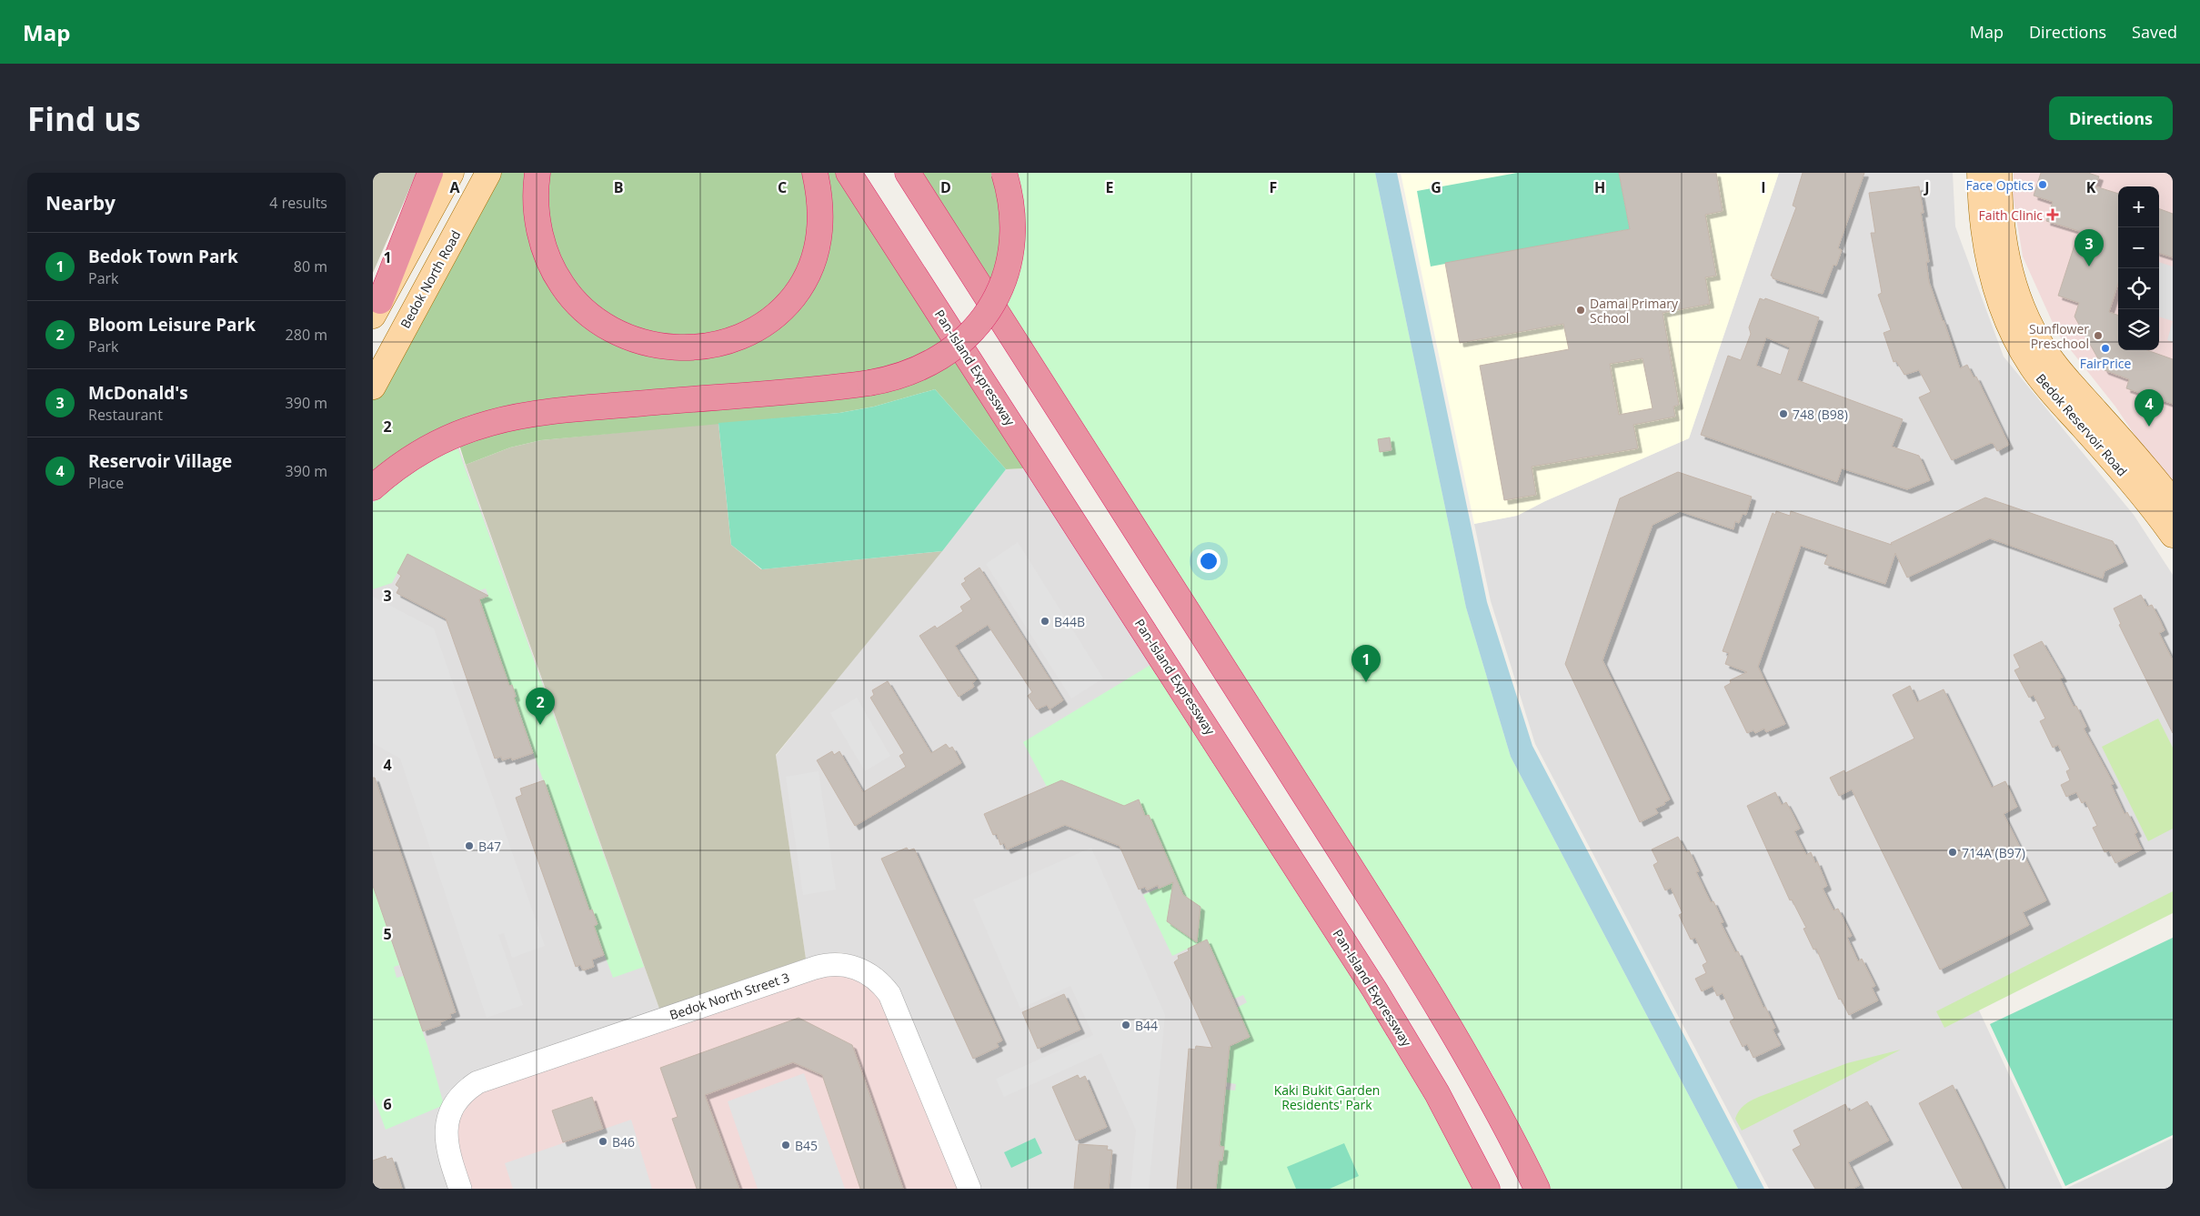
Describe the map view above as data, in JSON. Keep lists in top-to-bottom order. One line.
{"streets":{"highway":["Pan-Island Expressway"],"main road":["Bedok North Road","Bedok Reservoir Road"],"street":["Bedok North Street 3"]},"parks":["Kaki Bukit Garden Residents' Park"],"places":{"other":["Face Optics","Damai Primary School","Sunflower Preschool","FairPrice","748 (B98)","B44B","B47","714A (B97)","B44","B46","B45"],"health":["Faith Clinic"]},"page":{"header":"Map","nav":["Map","Directions","Saved"],"buttons":"Directions","title":"Find us","heading":["Nearby","4 results"],"map_buttons":["+","−"],"pins":["3","4","1","2"],"list":[{"mark":"1","name":"Bedok Town Park","note":"Park","value":"80 m"},{"mark":"2","name":"Bloom Leisure Park","note":"Park","value":"280 m"},{"mark":"3","name":"McDonald's","note":"Restaurant","value":"390 m"},{"mark":"4","name":"Reservoir Village","note":"Place","value":"390 m"}]},"grid":{"columns":["A","B","C","D","E","F","G","H","I","J","K"],"rows":["1","2","3","4","5","6"]}}
